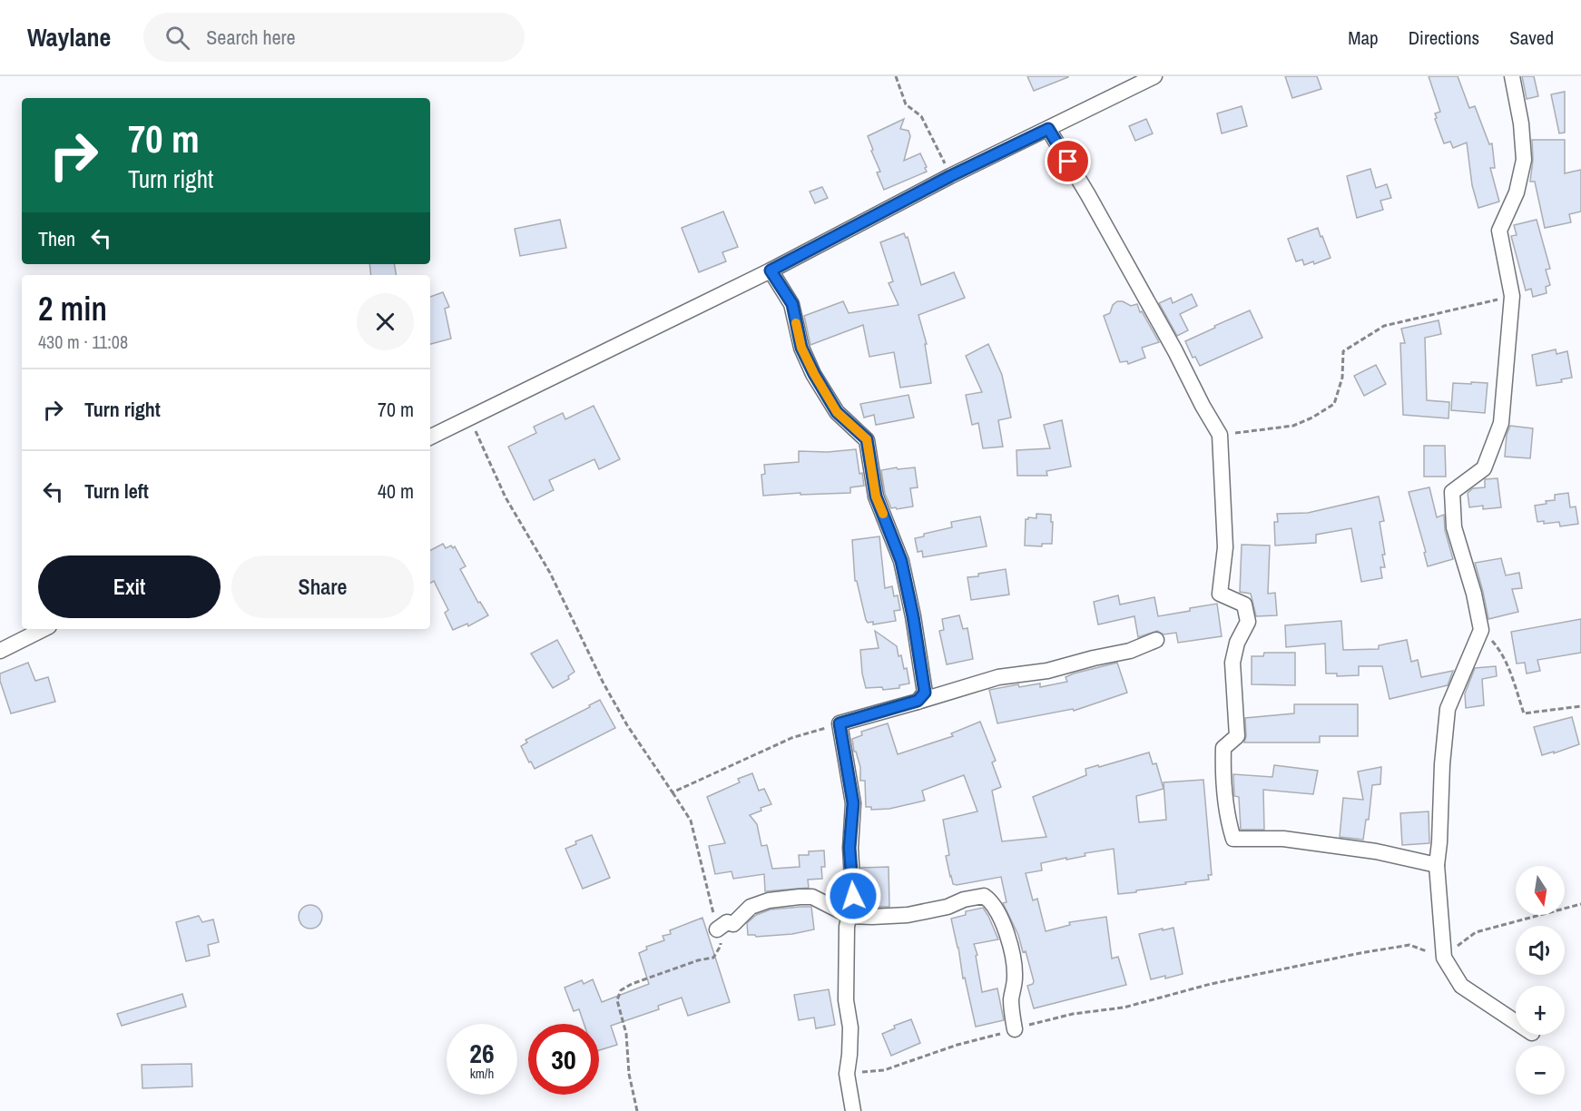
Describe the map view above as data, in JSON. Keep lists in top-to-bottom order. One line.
{"north":"bottom","page":{"header":"Waylane","search":"Search here","nav":["Map","Directions","Saved"],"turn":["70 m","Turn right"],"then":"Then","heading":["2 min","430 m · 11:08"],"list":[{"name":"Turn right","value":"70 m"},{"name":"Turn left","value":"40 m"}],"buttons":["Exit","Share"],"map_buttons":["+","−"],"speed":"26 km/h","limit":"30"}}
